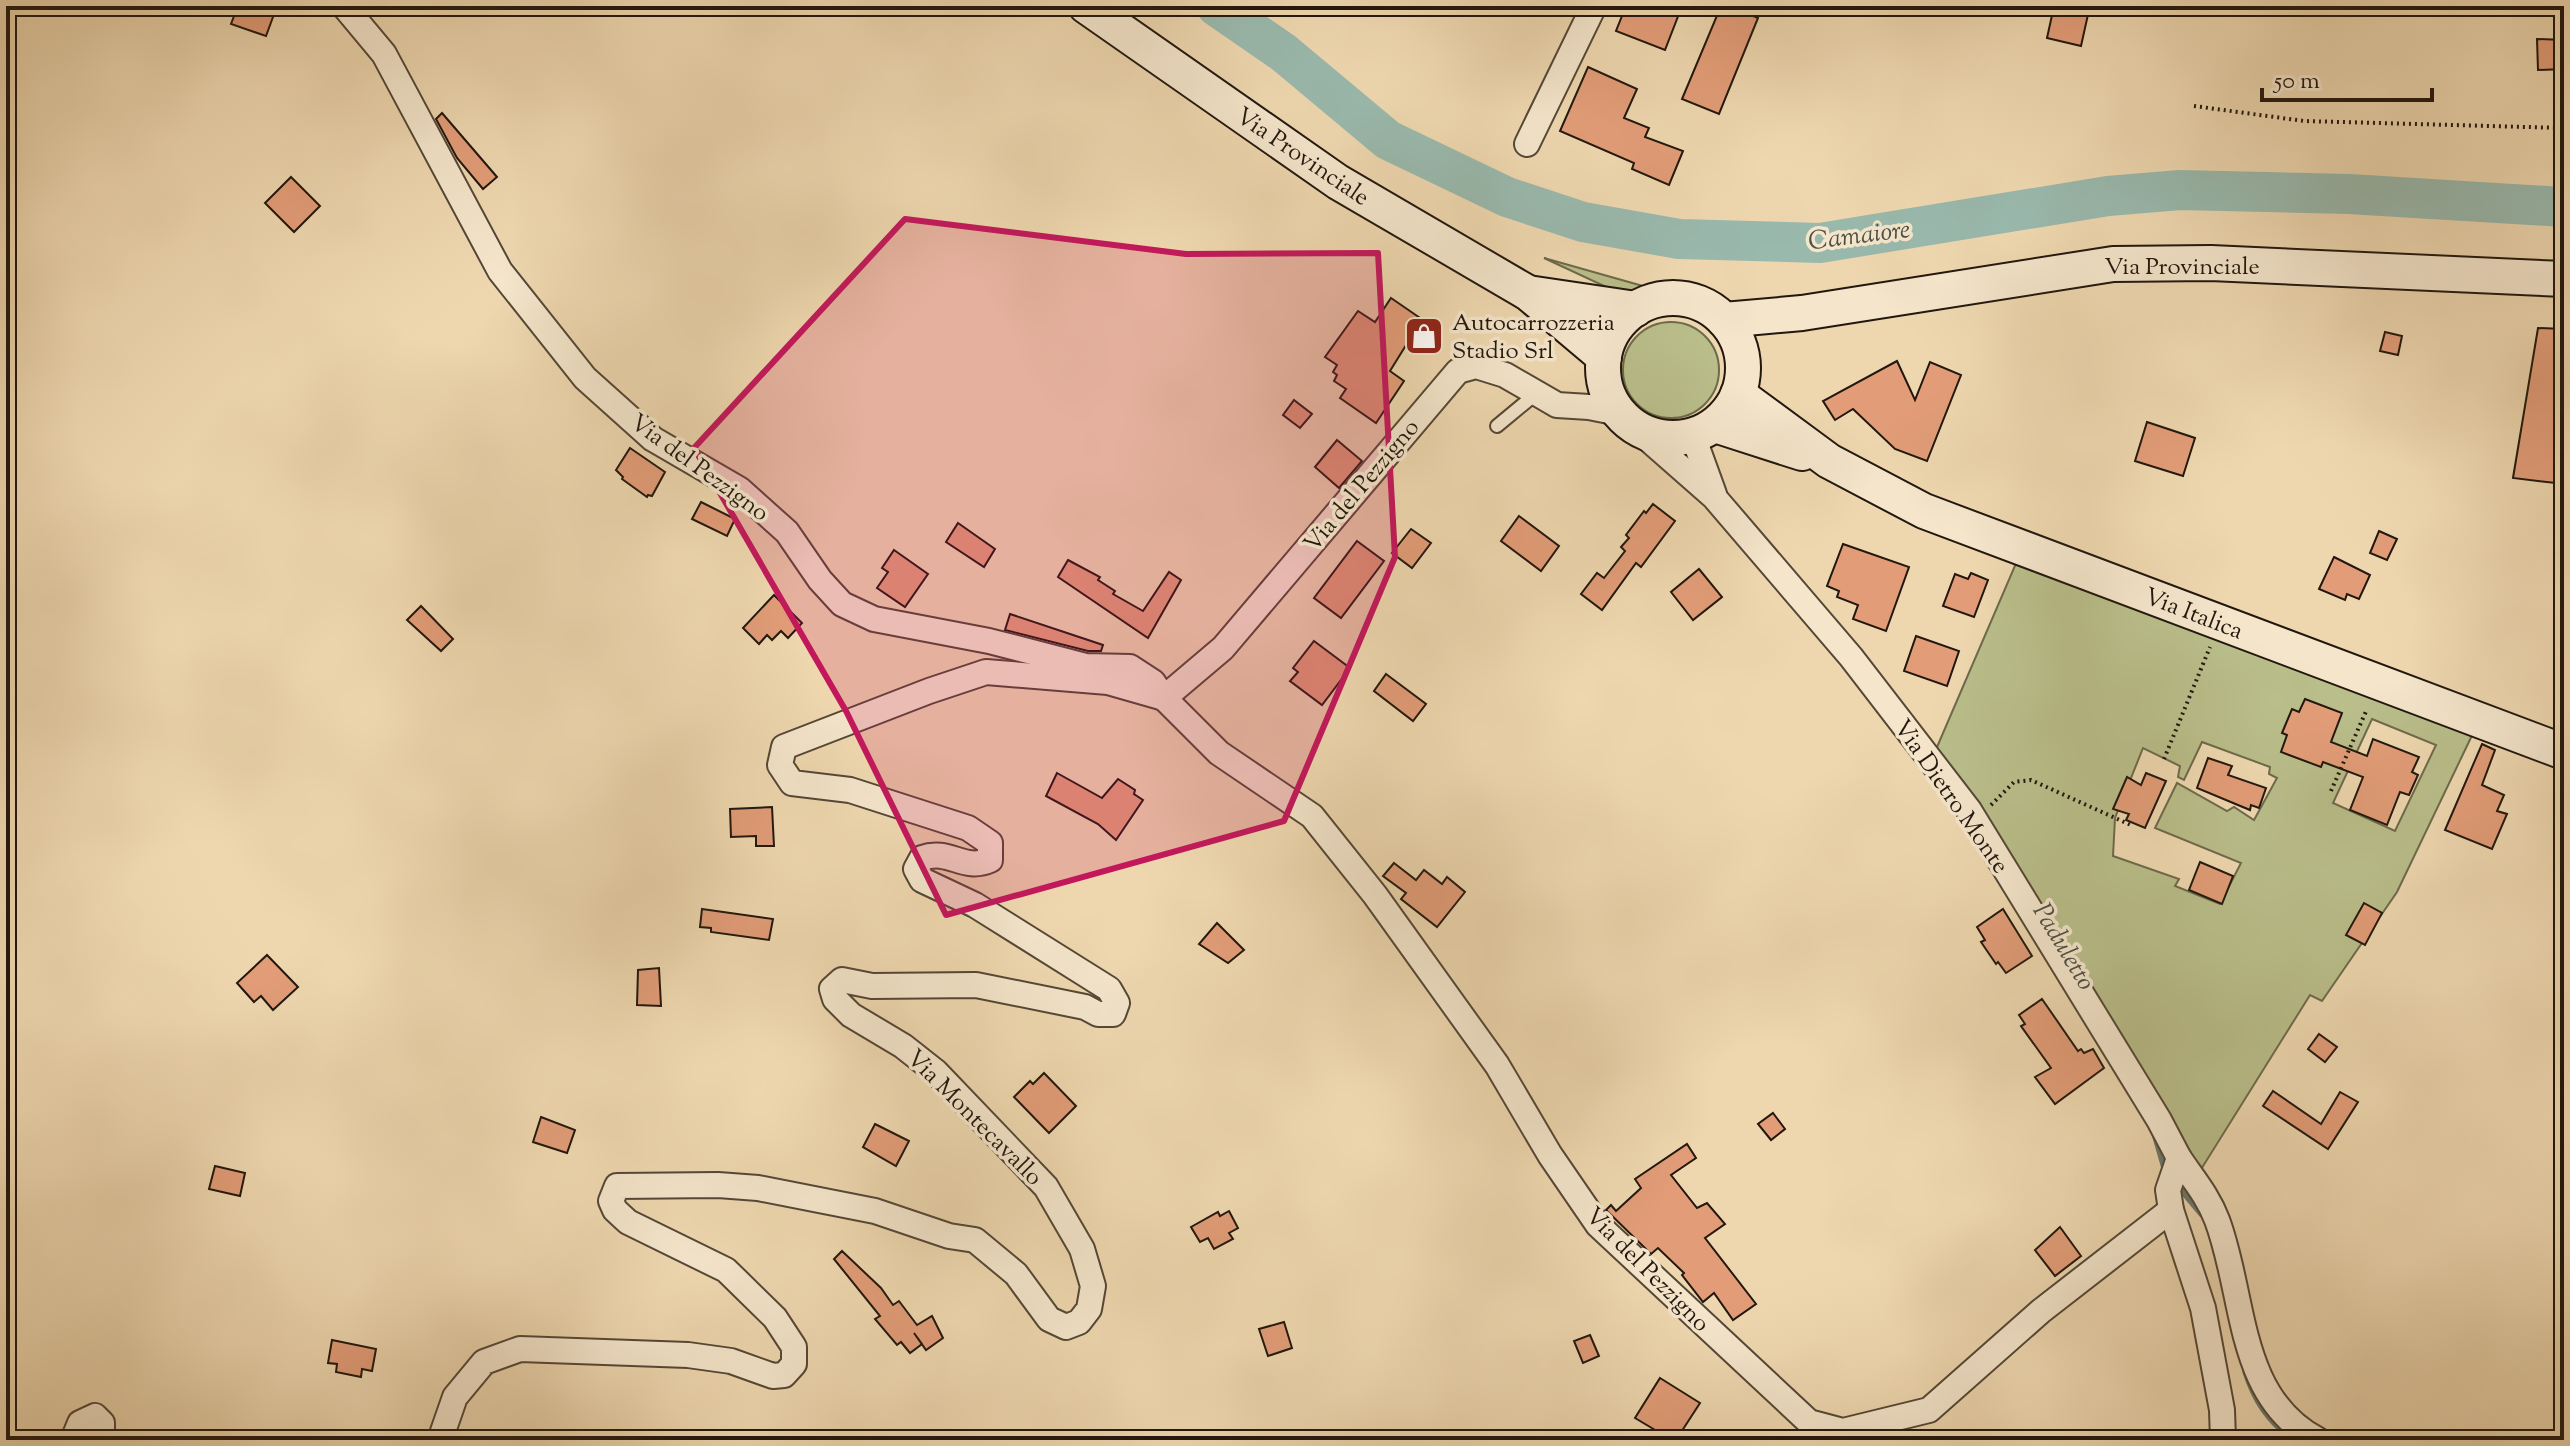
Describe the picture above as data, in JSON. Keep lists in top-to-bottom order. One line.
{"streets":{"main road":["Via Provinciale","Via Italica"],"street":["Via del Pezzigno","Via Dietro Monte","Via Montecavallo"]},"crossings":[["Via Provinciale","Via del Pezzigno"],["Via Provinciale","Via Italica"],["Via Provinciale","Via Dietro Monte"],["Via del Pezzigno","Via Italica"],["Via del Pezzigno","Via Dietro Monte"],["Via del Pezzigno","Via Montecavallo"],["Via Italica","Via Dietro Monte"]],"water":["Camaiore","Paduletto"],"places":{"shop":["Autocarrozzeria Stadio Srl"]},"scale_bar":"50 m"}
